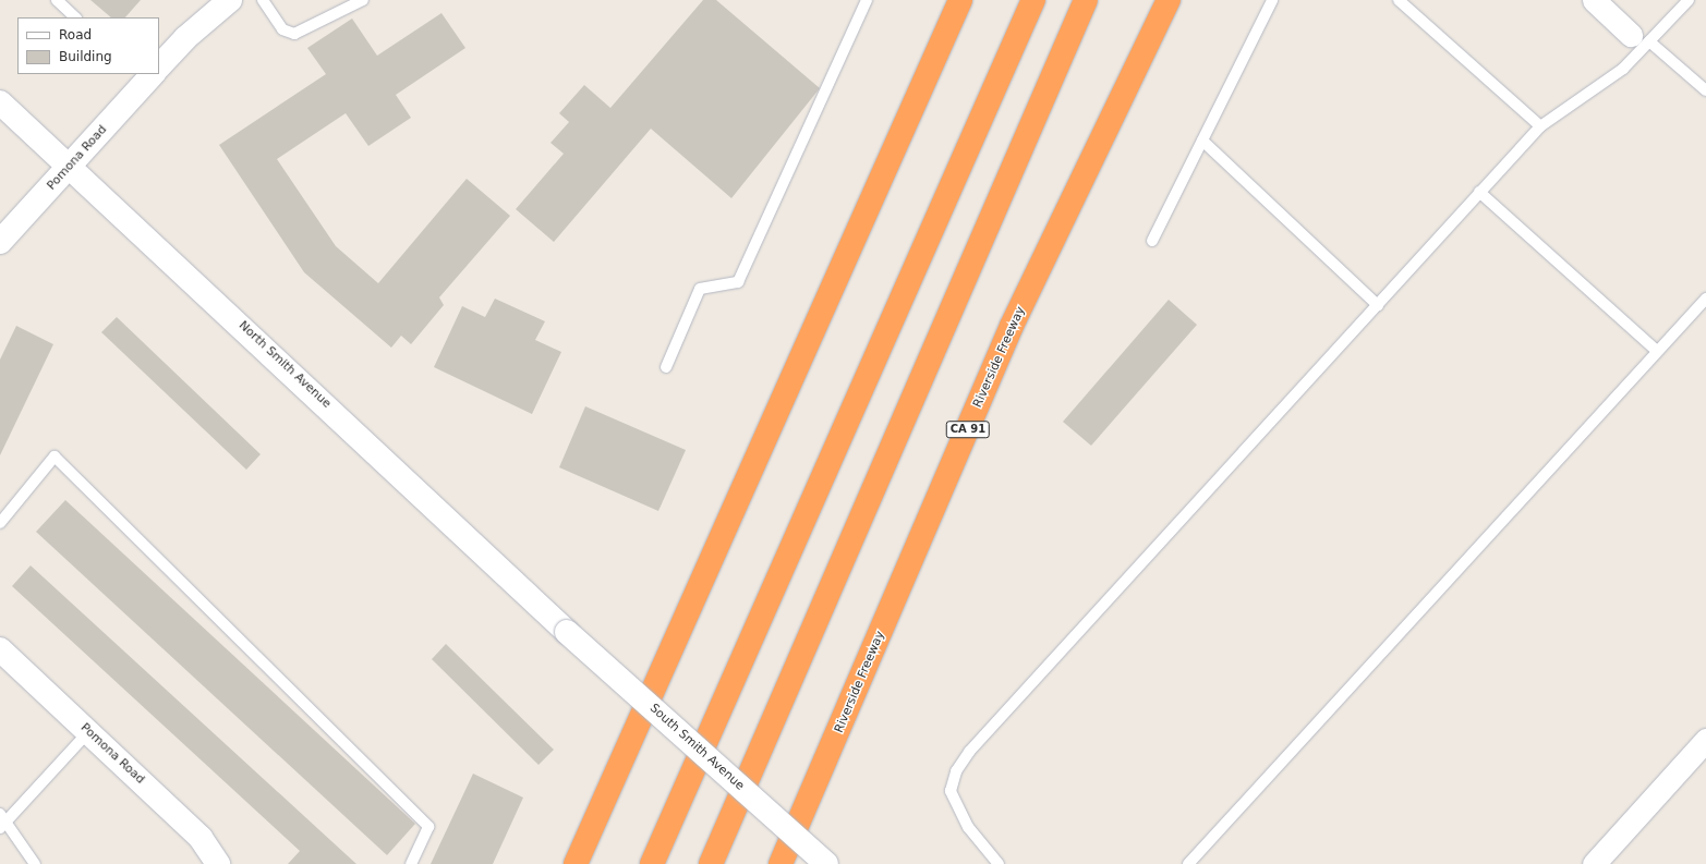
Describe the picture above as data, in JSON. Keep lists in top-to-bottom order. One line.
{"streets":{"highway":["Riverside Freeway","CA 91"],"main road":["Pomona Road","North Smith Avenue","South Smith Avenue"]},"crossings":[["Pomona Road","North Smith Avenue"],["North Smith Avenue","South Smith Avenue"]],"legend":["Road","Building"]}
